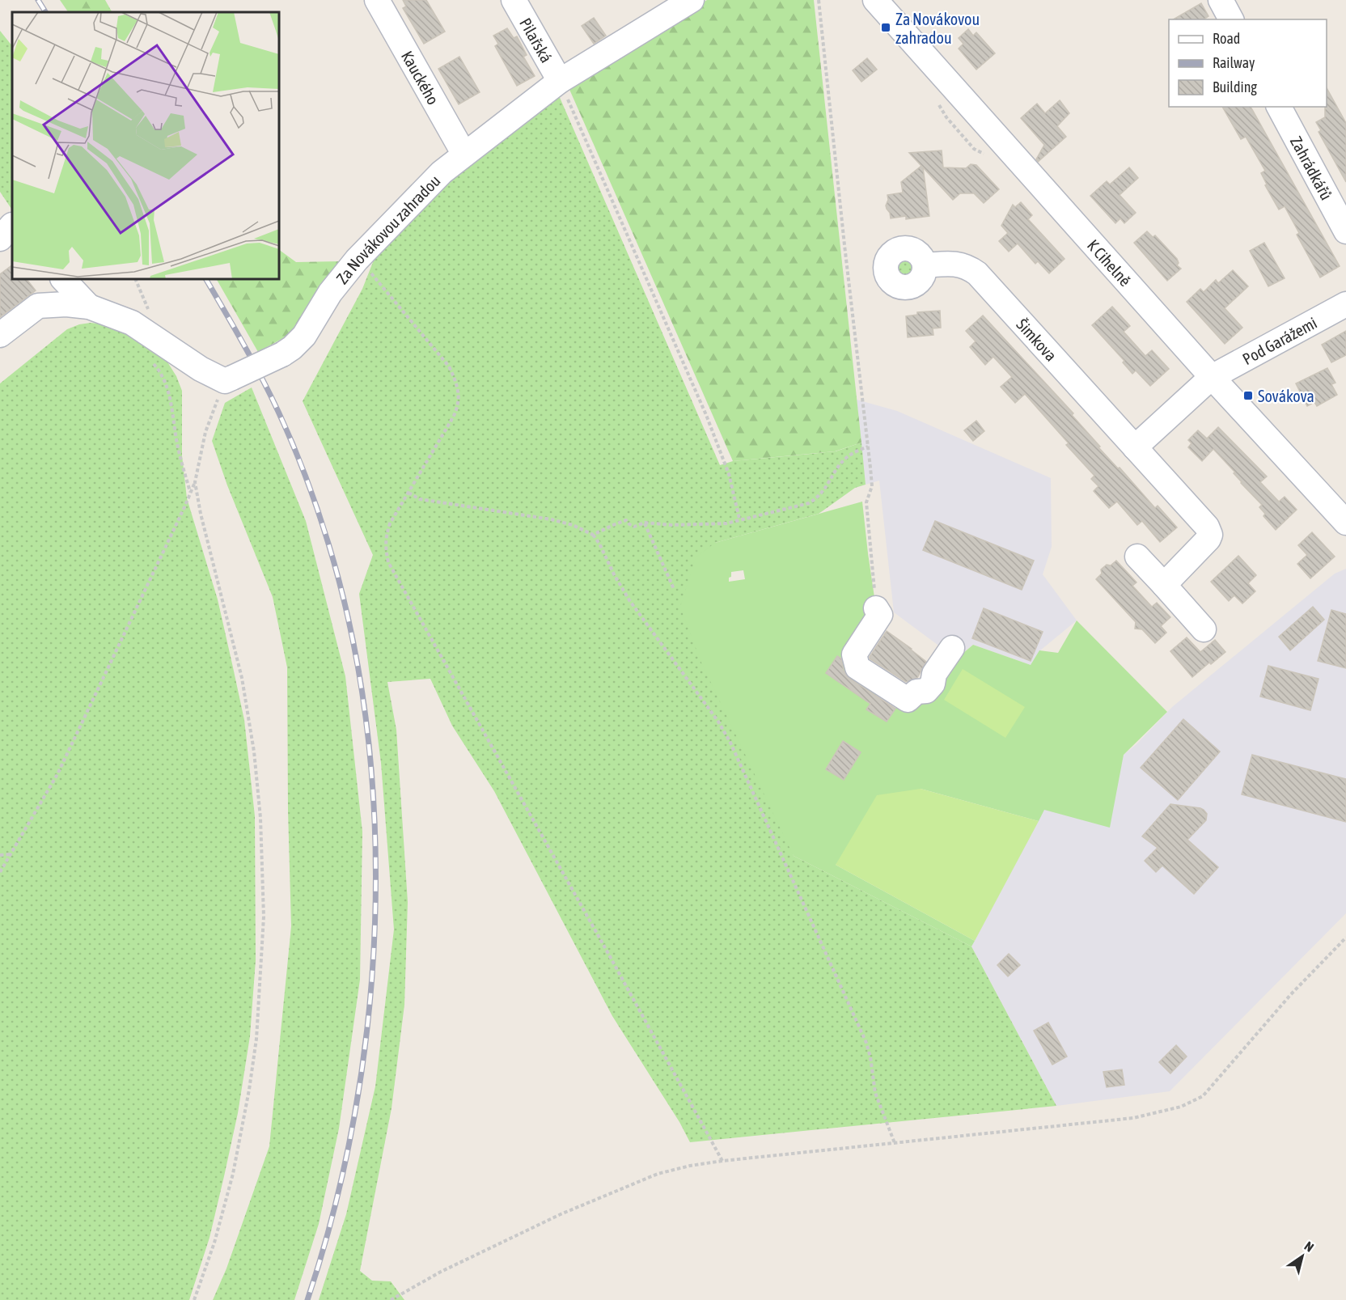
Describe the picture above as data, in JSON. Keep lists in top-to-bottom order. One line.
{"streets":{"street":["Pilařská","Kauckého","Zahrádkářů","Za Novákovou zahradou","K Cihelně","Šimkova","Pod Garážemi"]},"crossings":[["Pilařská","Za Novákovou zahradou"],["Kauckého","Za Novákovou zahradou"],["K Cihelně","Pod Garážemi"]],"places":{"transit":["Za Novákovou zahradou","Sovákova"]},"legend":["Road","Railway","Building"],"north":"top right"}
